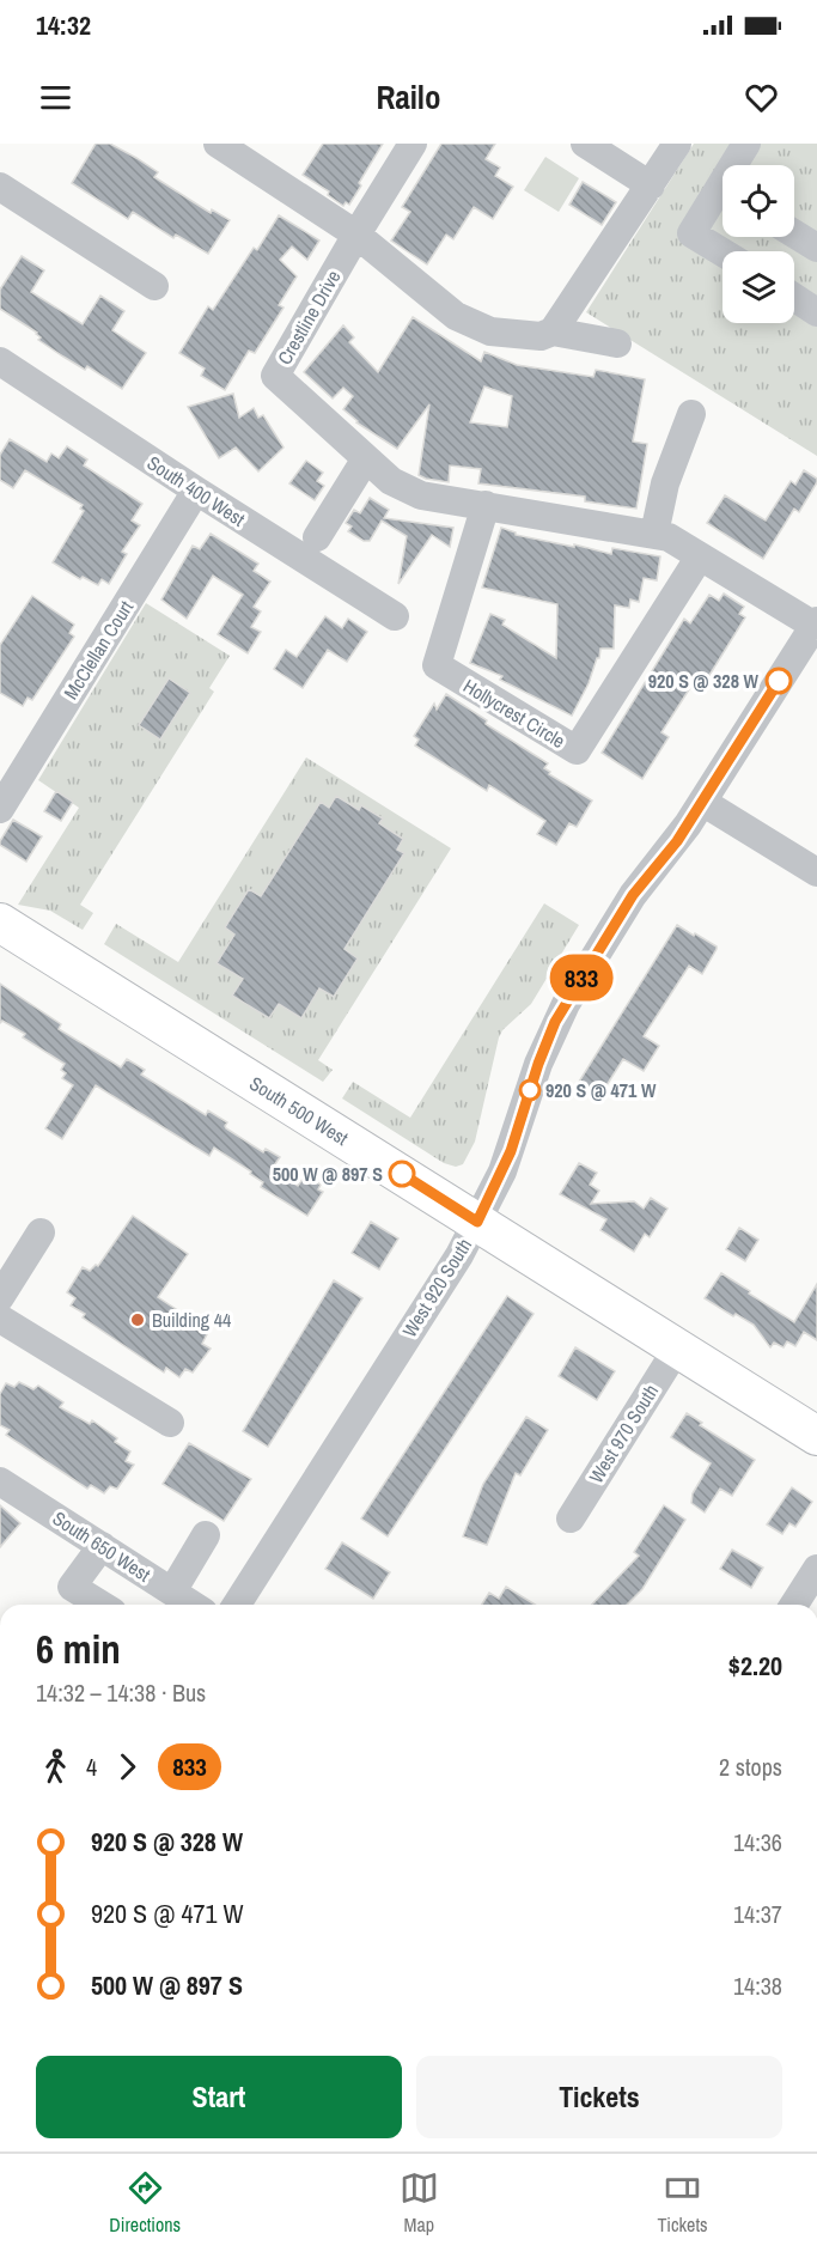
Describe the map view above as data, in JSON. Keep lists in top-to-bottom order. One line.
{"streets":{"main road":["South 500 West"],"street":["Crestline Drive","South 400 West","McClellan Court","Hollycrest Circle","West 920 South","West 970 South","South 650 West"]},"crossings":[["Crestline Drive","Hollycrest Circle"],["Crestline Drive","West 920 South"],["South 400 West","McClellan Court"],["South 500 West","West 920 South"],["South 500 West","West 970 South"]],"places":["920 S @ 328 W","920 S @ 471 W","500 W @ 897 S","Building 44"],"lines":["bus line 833"],"page":{"status":"14:32","header":"Railo","on_map":"833","heading":["6 min","14:32 – 14:38 · Bus","$2.20"],"legs":["4","833","2 stops"],"list":[{"name":"920 S @ 328 W","value":"14:36"},{"name":"920 S @ 471 W","value":"14:37"},{"name":"500 W @ 897 S","value":"14:38"}],"buttons":["Start","Tickets"],"tabs":["Directions","Map","Tickets"]}}
